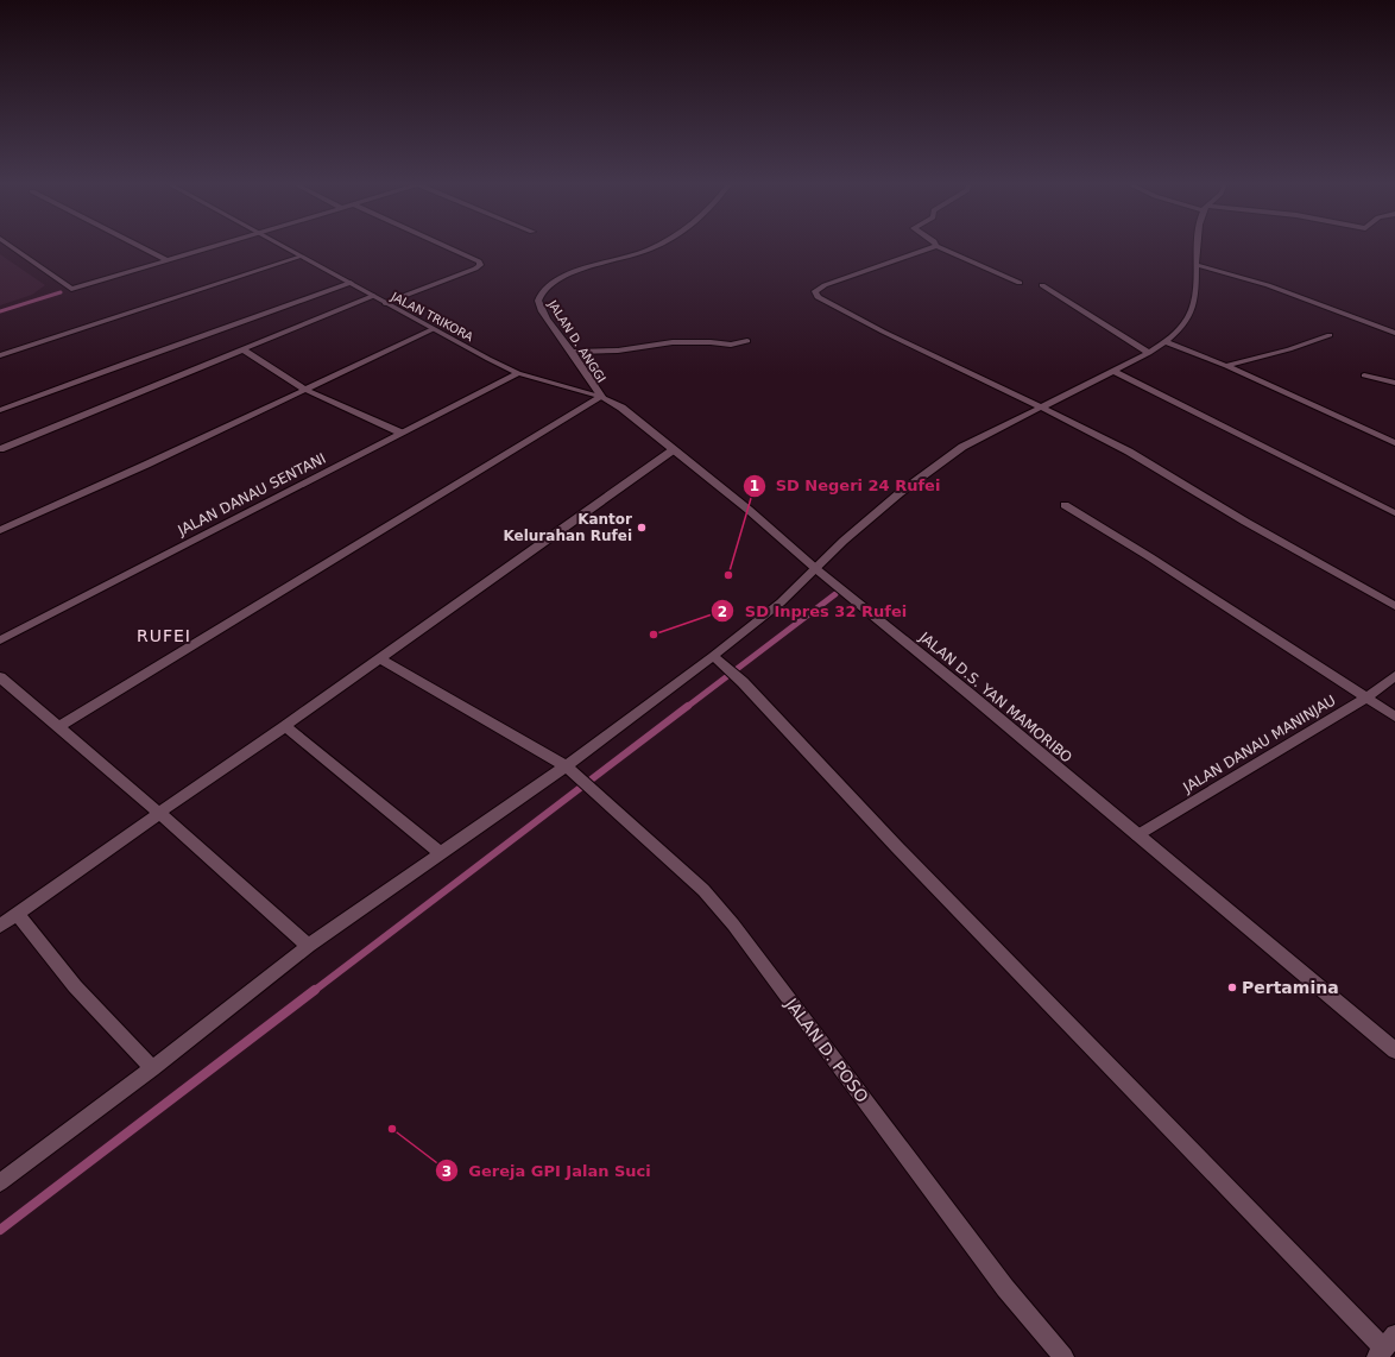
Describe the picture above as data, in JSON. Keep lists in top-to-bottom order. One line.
{"streets":{"street":["JALAN TRIKORA","JALAN D. ANGGI","JALAN DANAU SENTANI","JALAN D.S. YAN MAMORIBO","JALAN DANAU MANINJAU","JALAN D. POSO"]},"crossings":[["JALAN TRIKORA","JALAN DANAU SENTANI"],["JALAN TRIKORA","JALAN D.S. YAN MAMORIBO"],["JALAN D. ANGGI","JALAN D.S. YAN MAMORIBO"],["JALAN D.S. YAN MAMORIBO","JALAN DANAU MANINJAU"]],"districts":["RUFEI"],"places":["Kantor Kelurahan Rufei","SD Negeri 24 Rufei","SD Inpres 32 Rufei","Pertamina","Gereja GPI Jalan Suci"]}
